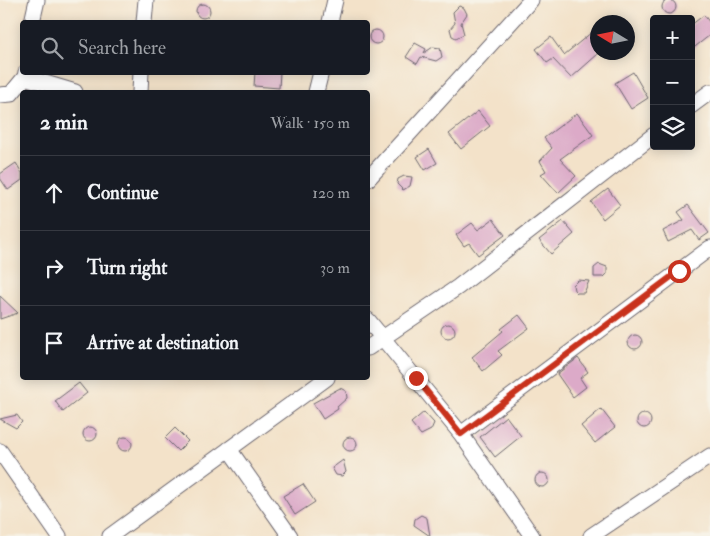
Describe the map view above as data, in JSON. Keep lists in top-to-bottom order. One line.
{"north":"left","page":{"map_buttons":["+","−"],"search":"Search here","heading":["2 min","Walk · 150 m"],"list":[["Continue","120 m"],["Turn right","30 m"],"Arrive at destination"]}}
